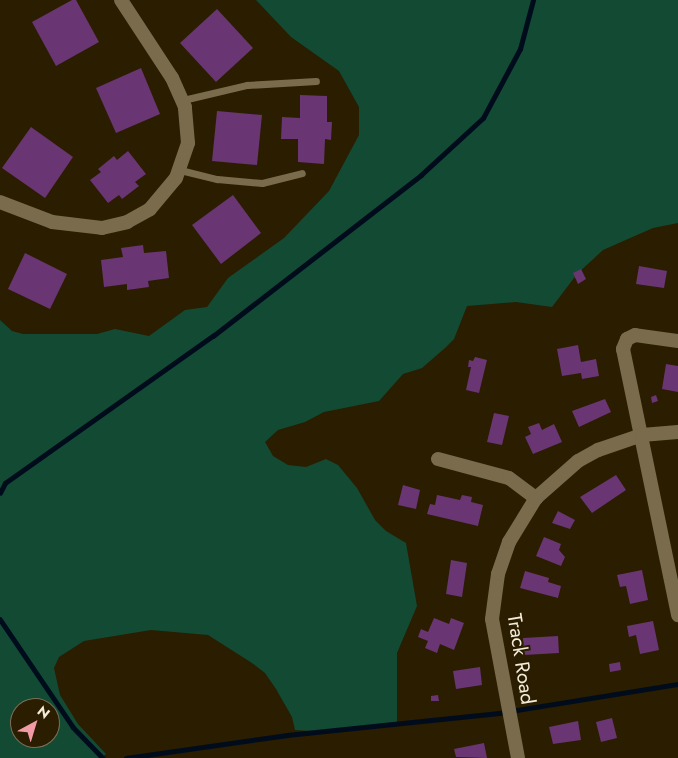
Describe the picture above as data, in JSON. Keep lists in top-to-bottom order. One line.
{"streets":{"street":["Track Road"]},"north":"top right"}
